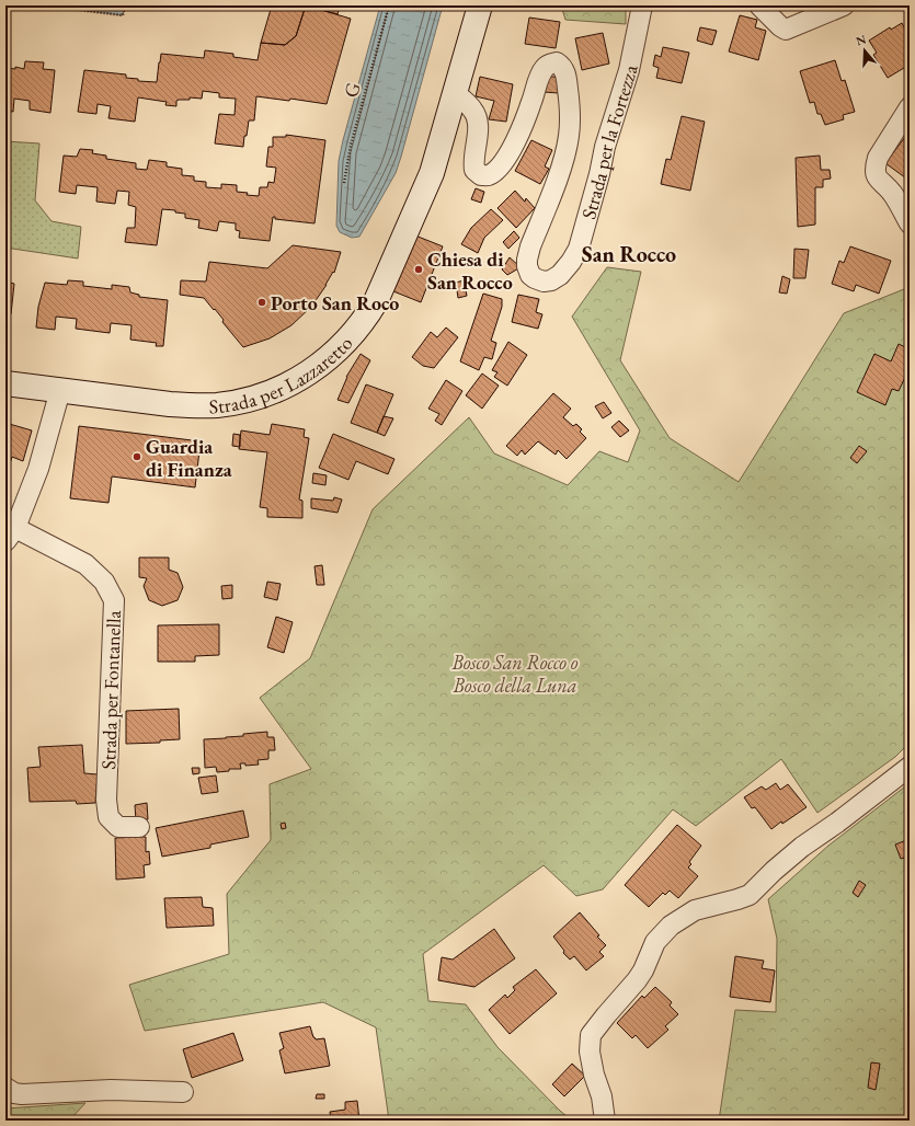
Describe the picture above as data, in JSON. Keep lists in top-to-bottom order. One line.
{"streets":{"main road":["Strada per Lazzaretto"],"street":["Strada per la Fortezza","Strada per Fontanella"],"path":["G"]},"crossings":[["Strada per la Fortezza","Strada per Lazzaretto"],["Strada per Lazzaretto","Strada per Fontanella"]],"districts":["San Rocco"],"parks":["Bosco San Rocco o Bosco della Luna"],"places":["Chiesa di San Rocco","Porto San Roco","Guardia di Finanza"],"north":"top"}
